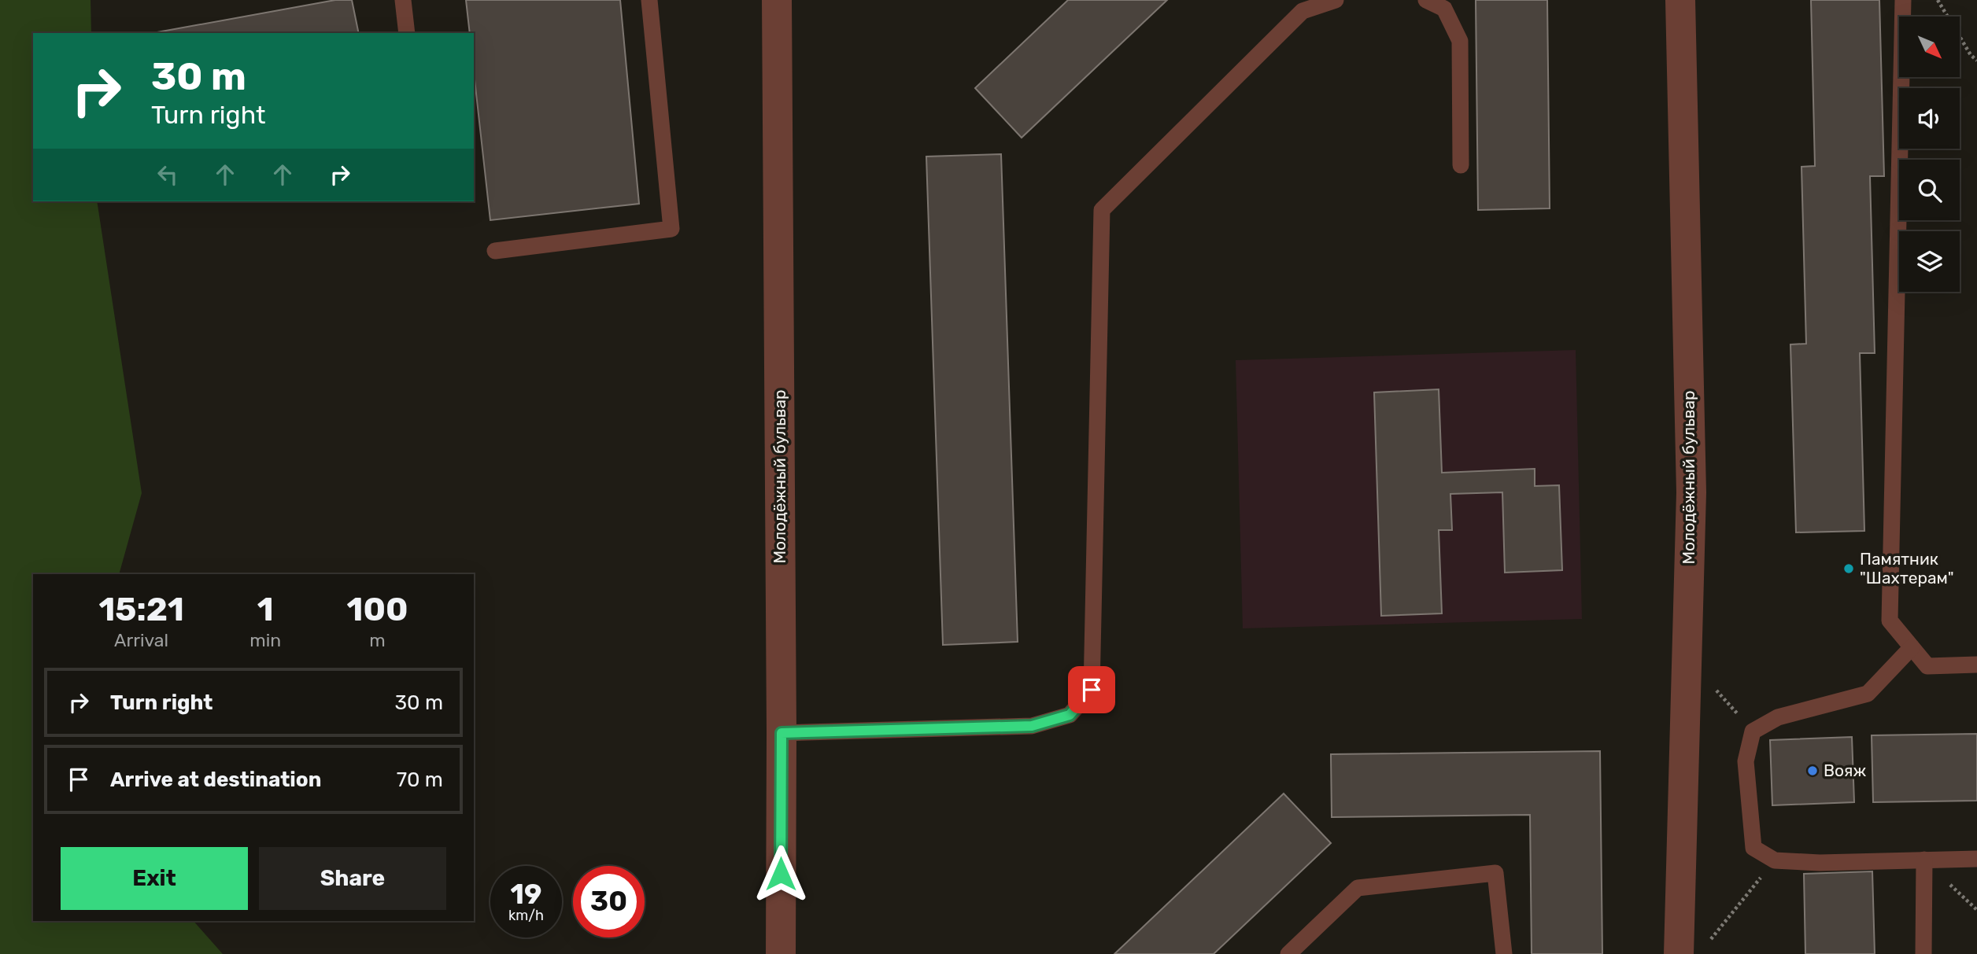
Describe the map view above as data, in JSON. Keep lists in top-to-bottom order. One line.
{"streets":{"street":["Молодёжный бульвар"]},"places":["Памятник \"Шахтерам\"","Вояж"],"north":"bottom right","page":{"turn":["30 m","Turn right"],"eta":["15:21","Arrival","1","min","100","m"],"list":[{"name":"Turn right","value":"30 m"},{"name":"Arrive at destination","value":"70 m"}],"buttons":["Exit","Share"],"speed":"19 km/h","limit":"30"}}
